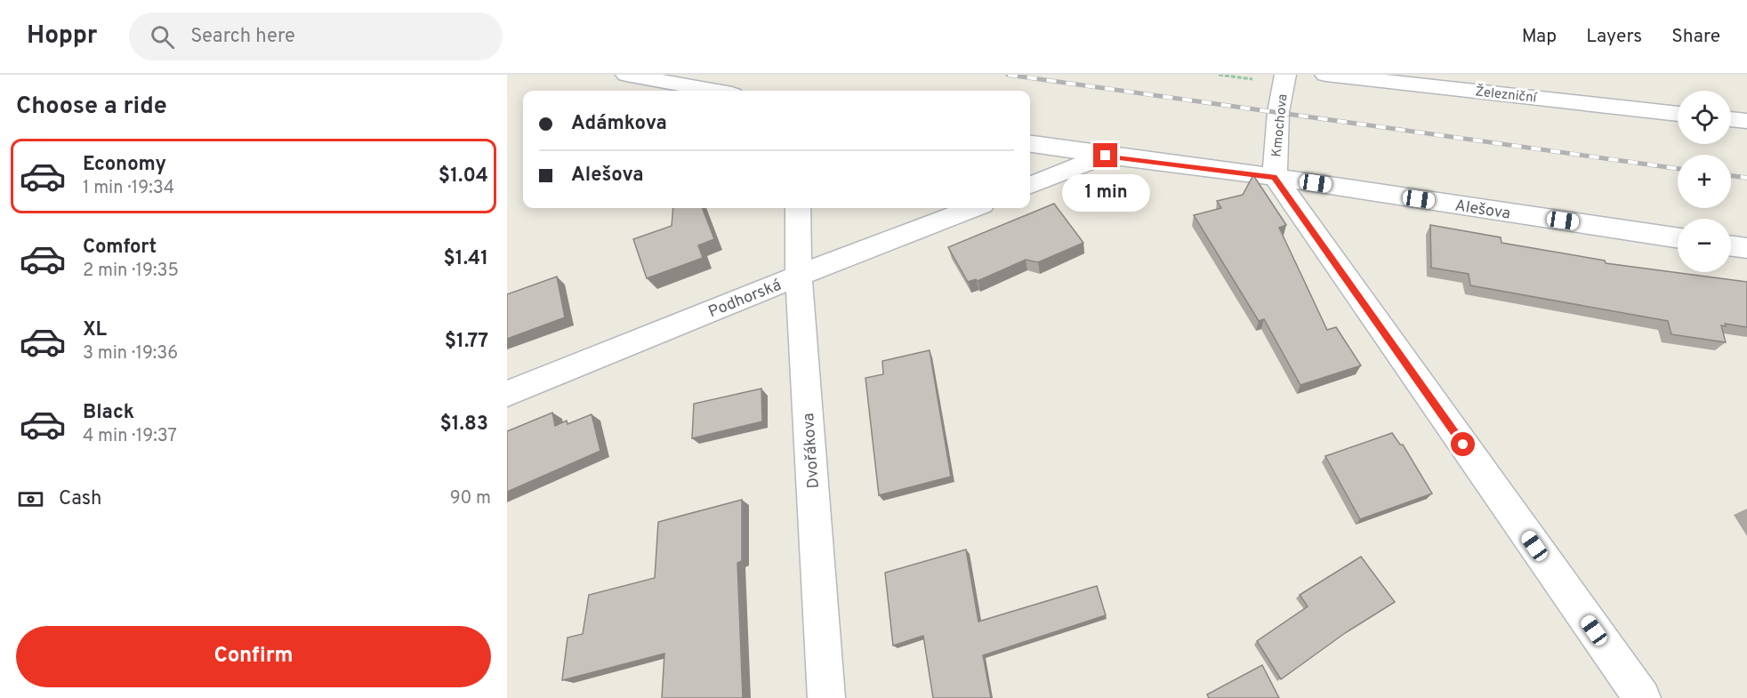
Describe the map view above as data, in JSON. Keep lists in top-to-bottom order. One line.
{"streets":{"street":["Železniční","Kmochova","Alešova","Podhorská","Dvořákova"]},"crossings":[["Kmochova","Alešova"],["Podhorská","Dvořákova"]],"page":{"header":"Hoppr","search":"Search here","nav":["Map","Layers","Share"],"heading":"Choose a ride","map_buttons":["+","−"],"banner":["Adámkova","Alešova"],"list":[{"name":"Economy","note":"1 min · 19:34","value":"$1.04"},{"name":"Comfort","note":"2 min · 19:35","value":"$1.41"},{"name":"XL","note":"3 min · 19:36","value":"$1.77"},{"name":"Black","note":"4 min · 19:37","value":"$1.83"}],"bubble":"1 min","pay":["Cash","90 m"],"buttons":"Confirm"}}
